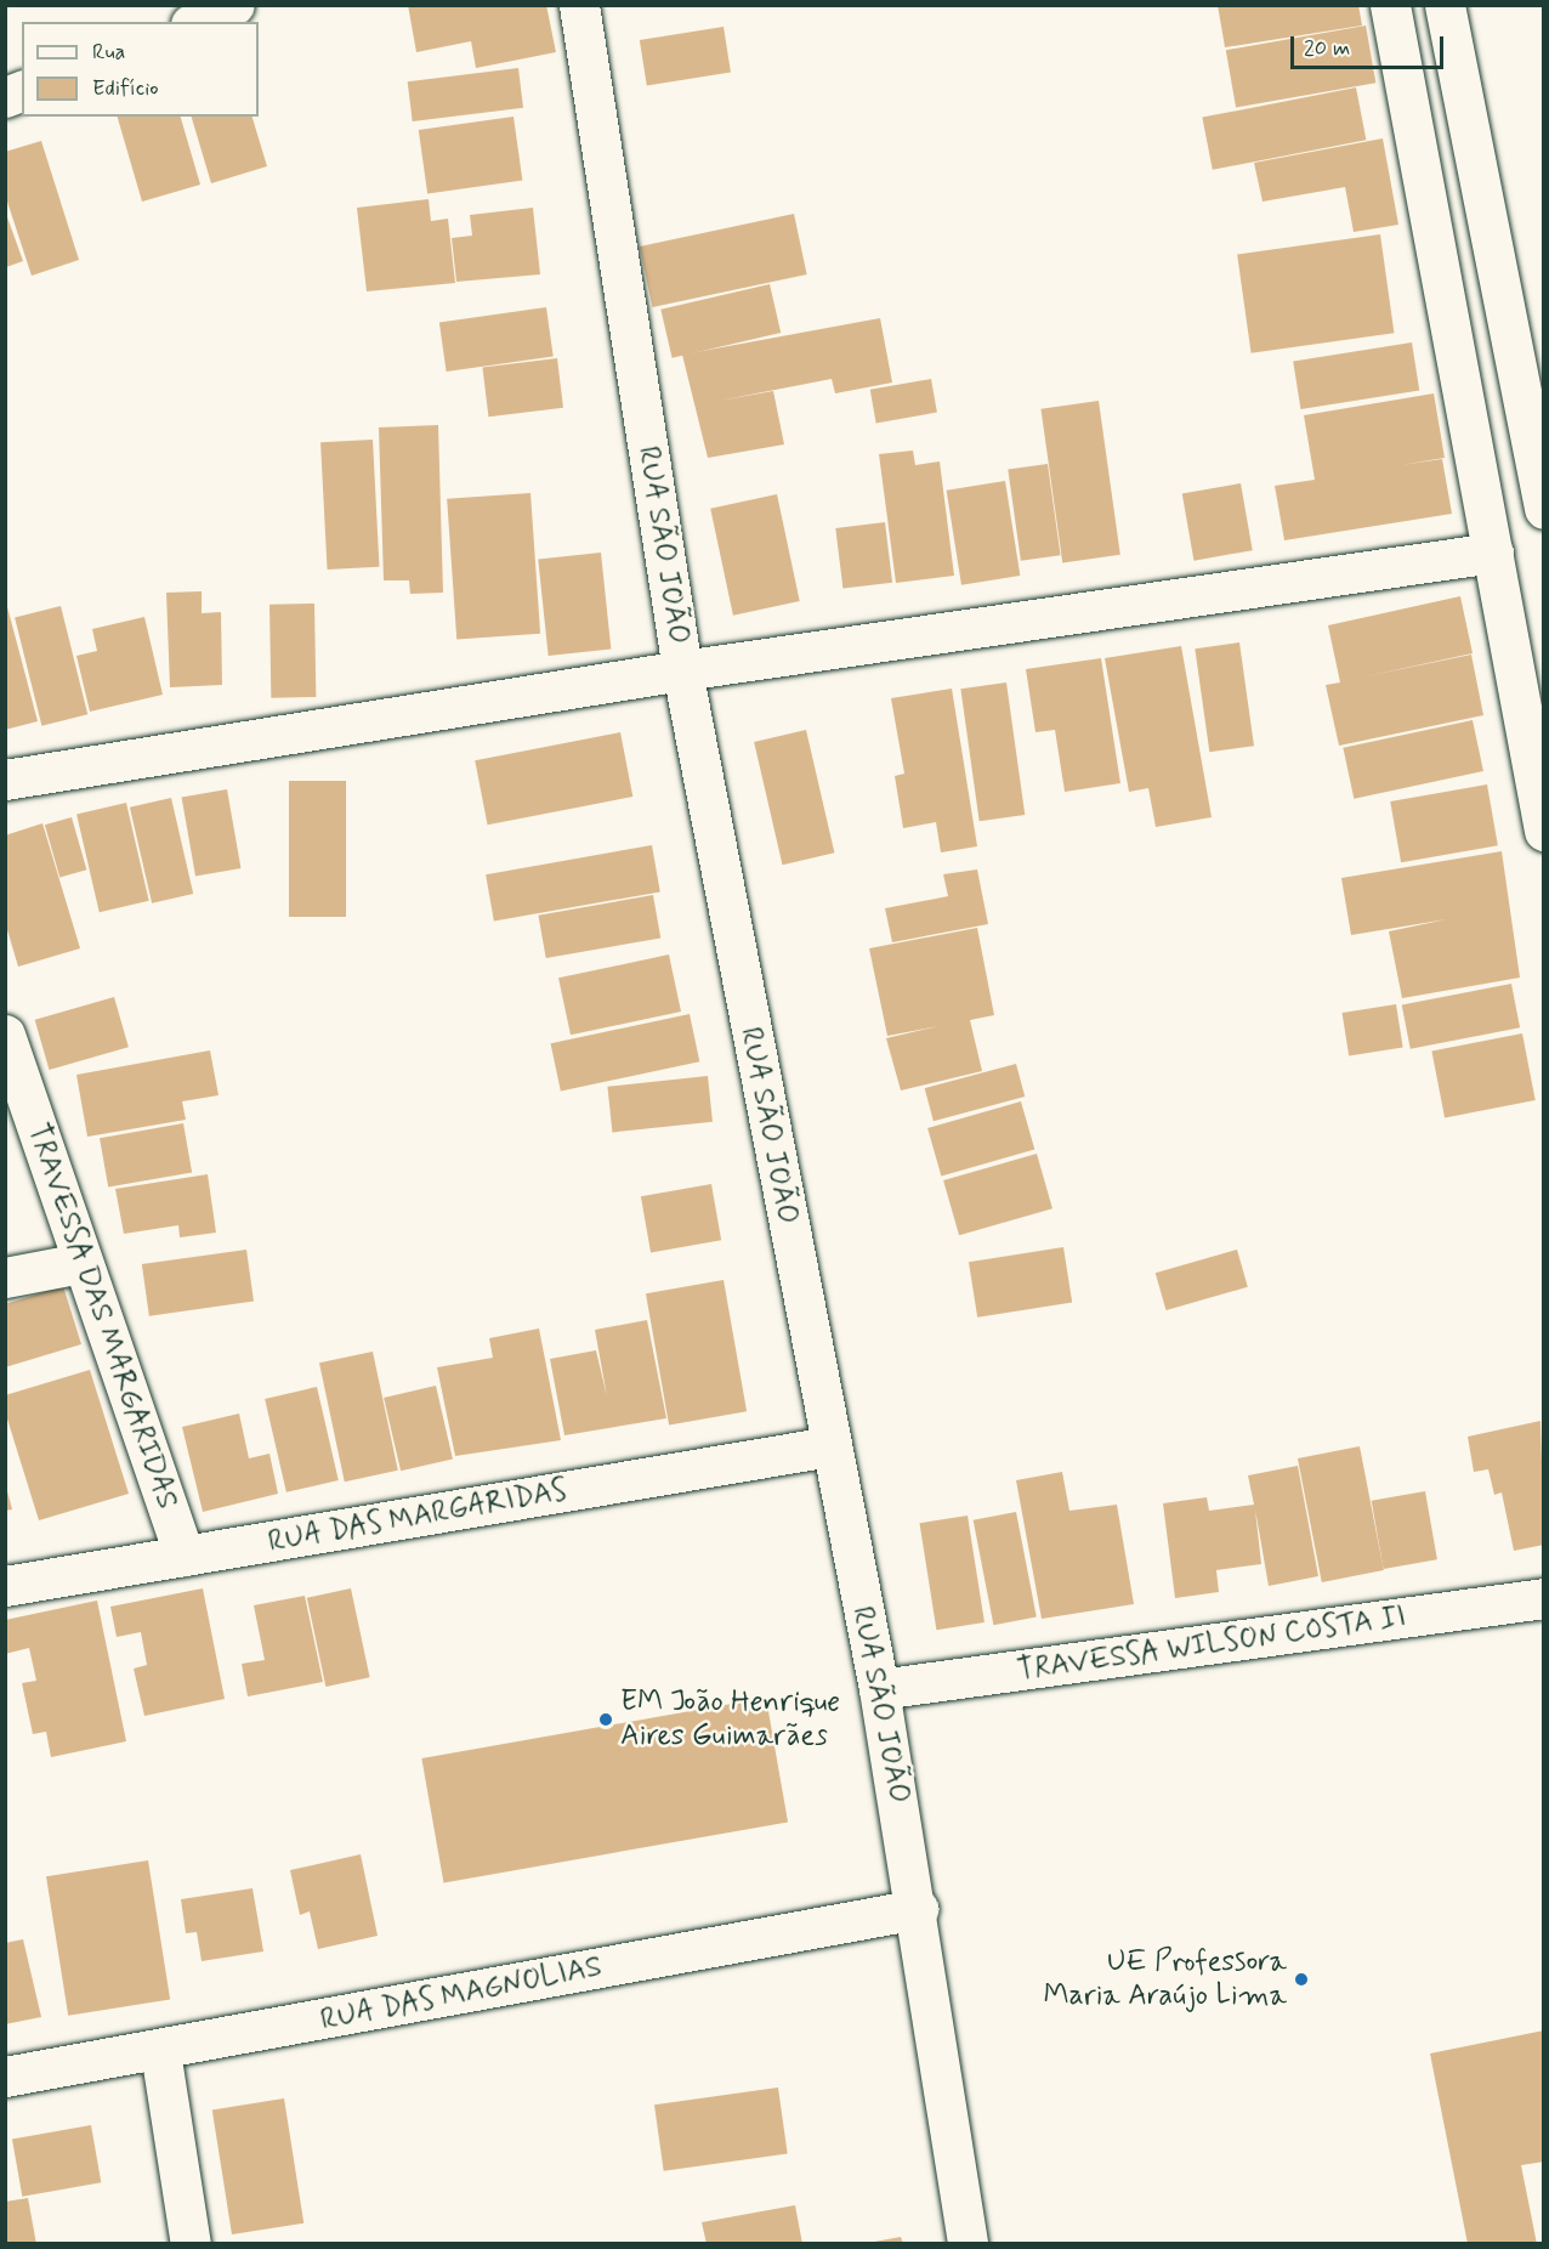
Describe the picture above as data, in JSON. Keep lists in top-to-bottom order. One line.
{"streets":{"street":["RUA SÃO JOÃO","TRAVESSA DAS MARGARIDAS","RUA DAS MARGARIDAS","TRAVESSA WILSON COSTA II","RUA DAS MAGNOLIAS"]},"crossings":[["RUA SÃO JOÃO","RUA DAS MARGARIDAS"],["RUA SÃO JOÃO","TRAVESSA WILSON COSTA II"],["RUA SÃO JOÃO","RUA DAS MAGNOLIAS"],["TRAVESSA DAS MARGARIDAS","RUA DAS MARGARIDAS"]],"places":["EM João Henrique Aires Guimarães","UE Professora Maria Araújo Lima"],"legend":["Rua","Edifício"],"scale_bar":"20 m"}
